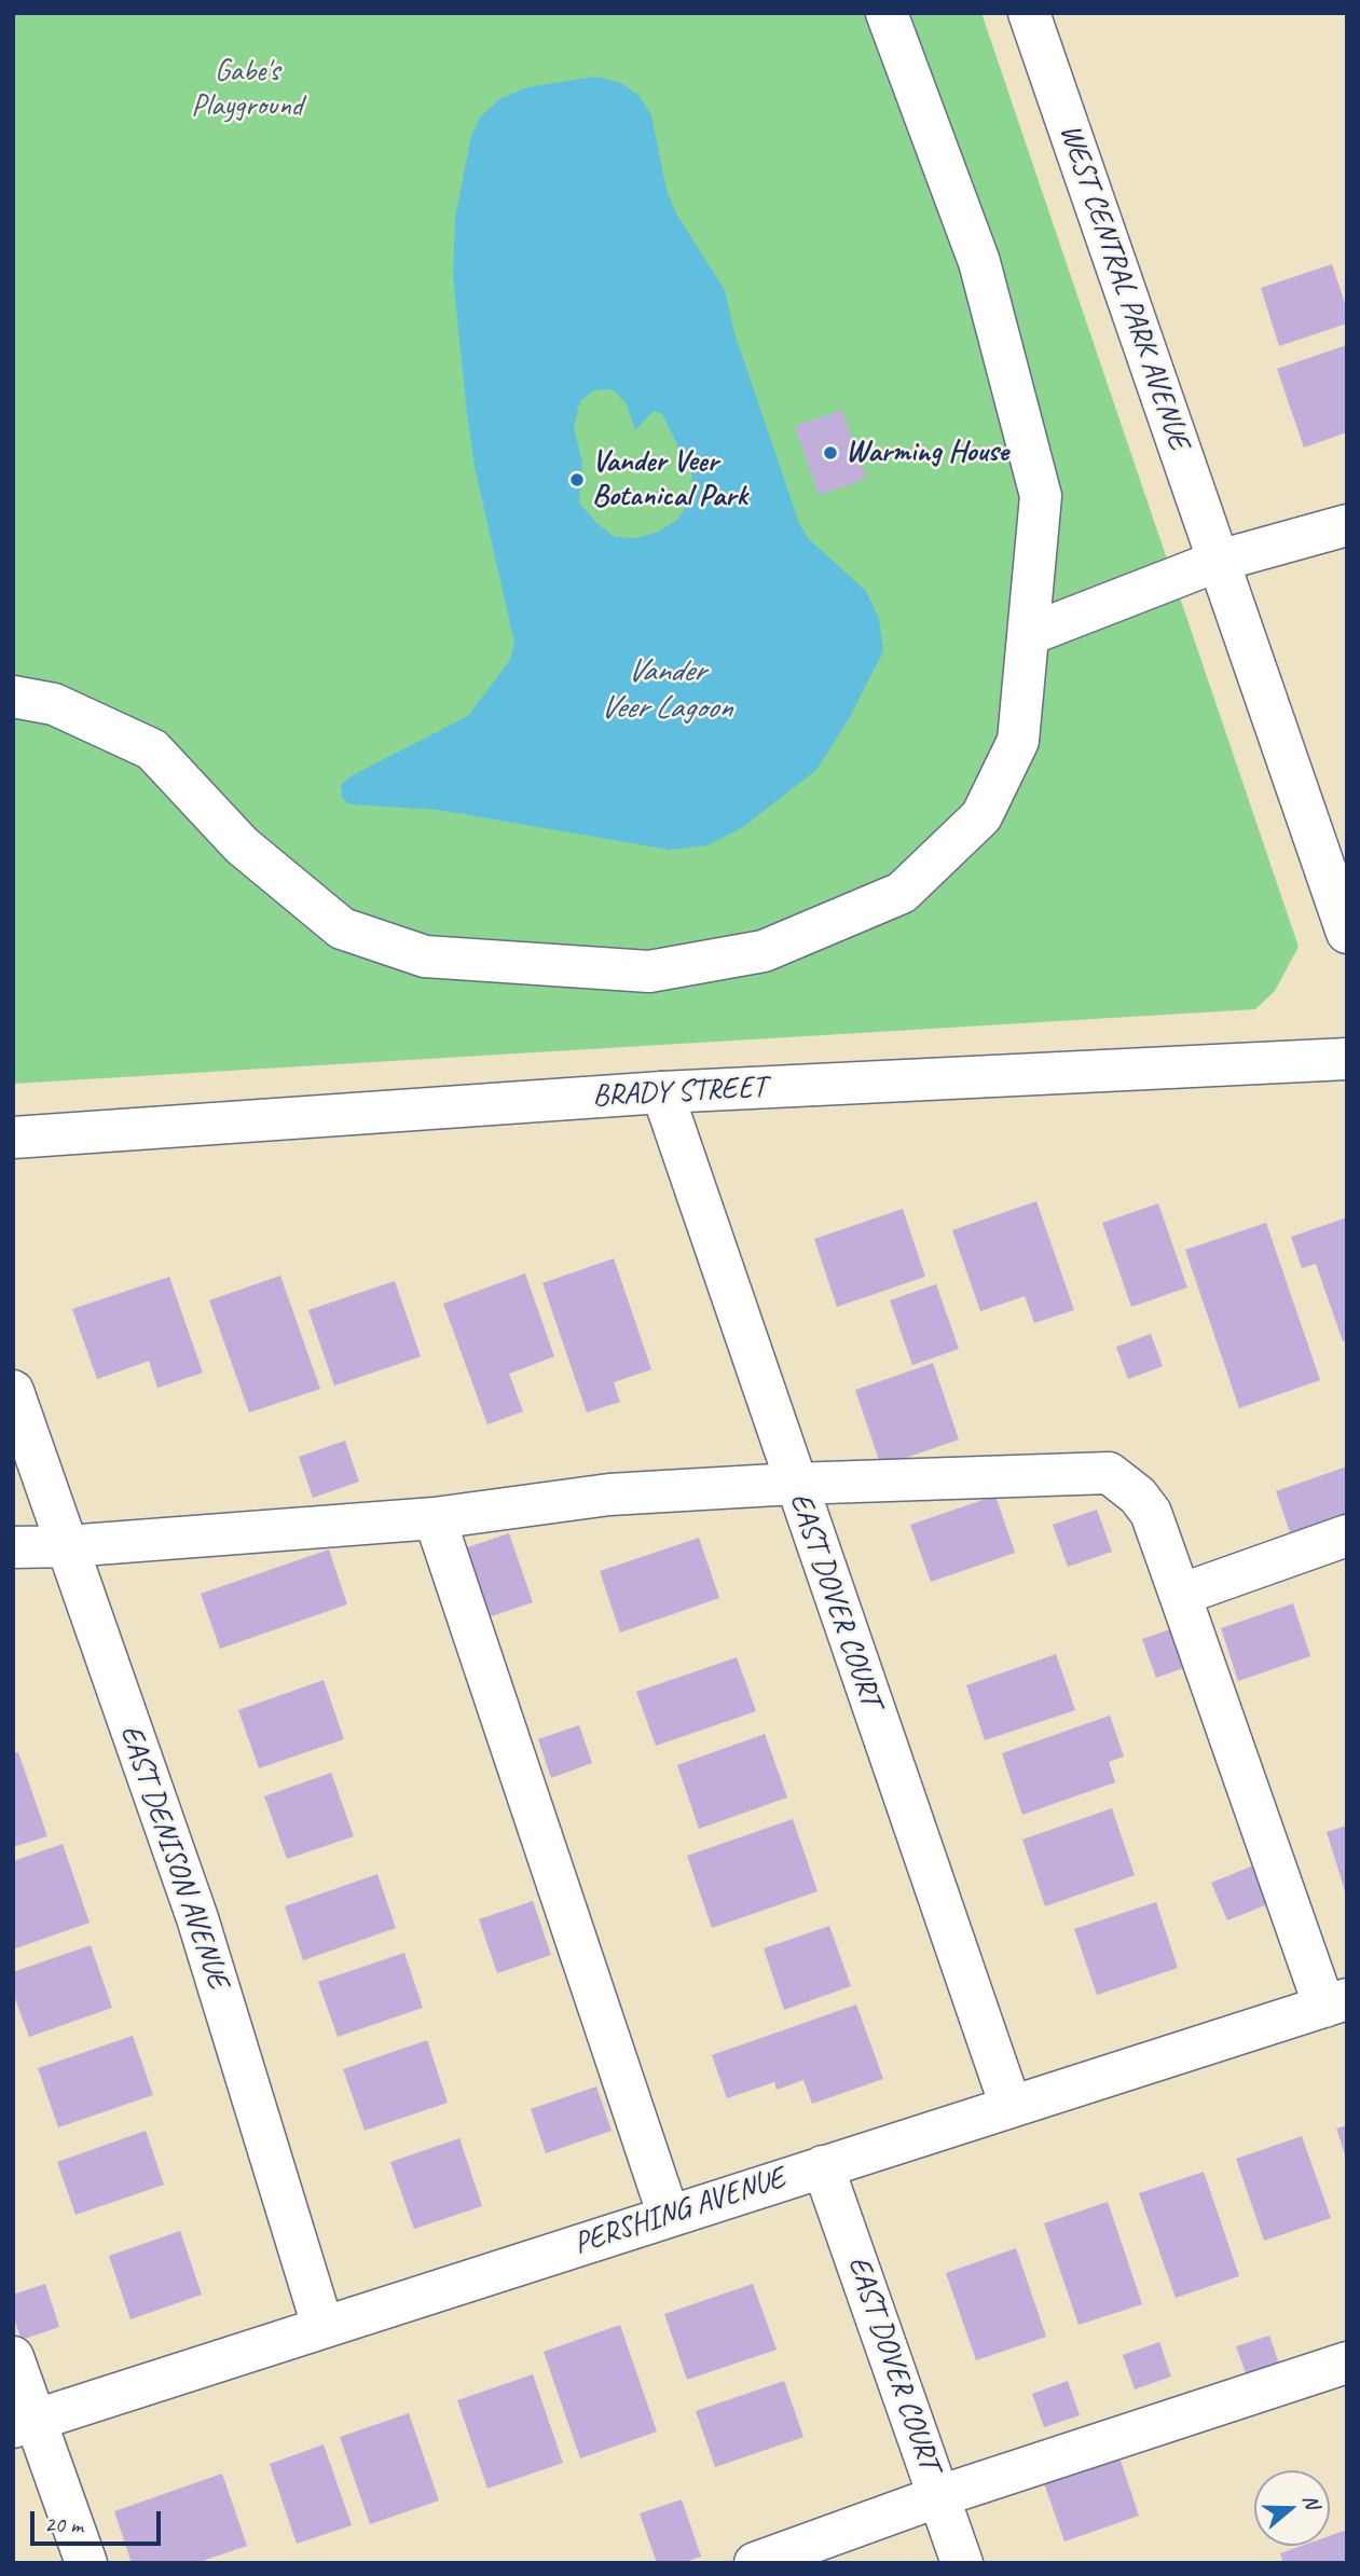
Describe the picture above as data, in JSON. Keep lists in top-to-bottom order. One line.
{"streets":{"main road":["WEST CENTRAL PARK AVENUE","BRADY STREET","EAST DOVER COURT","EAST DENISON AVENUE","PERSHING AVENUE"]},"crossings":[["BRADY STREET","EAST DOVER COURT"],["EAST DOVER COURT","PERSHING AVENUE"],["EAST DENISON AVENUE","PERSHING AVENUE"]],"water":["Vander Veer Lagoon"],"parks":["Gabe's Playground"],"places":["Warming House","Vander Veer Botanical Park"],"scale_bar":"20 m","north":"right"}
